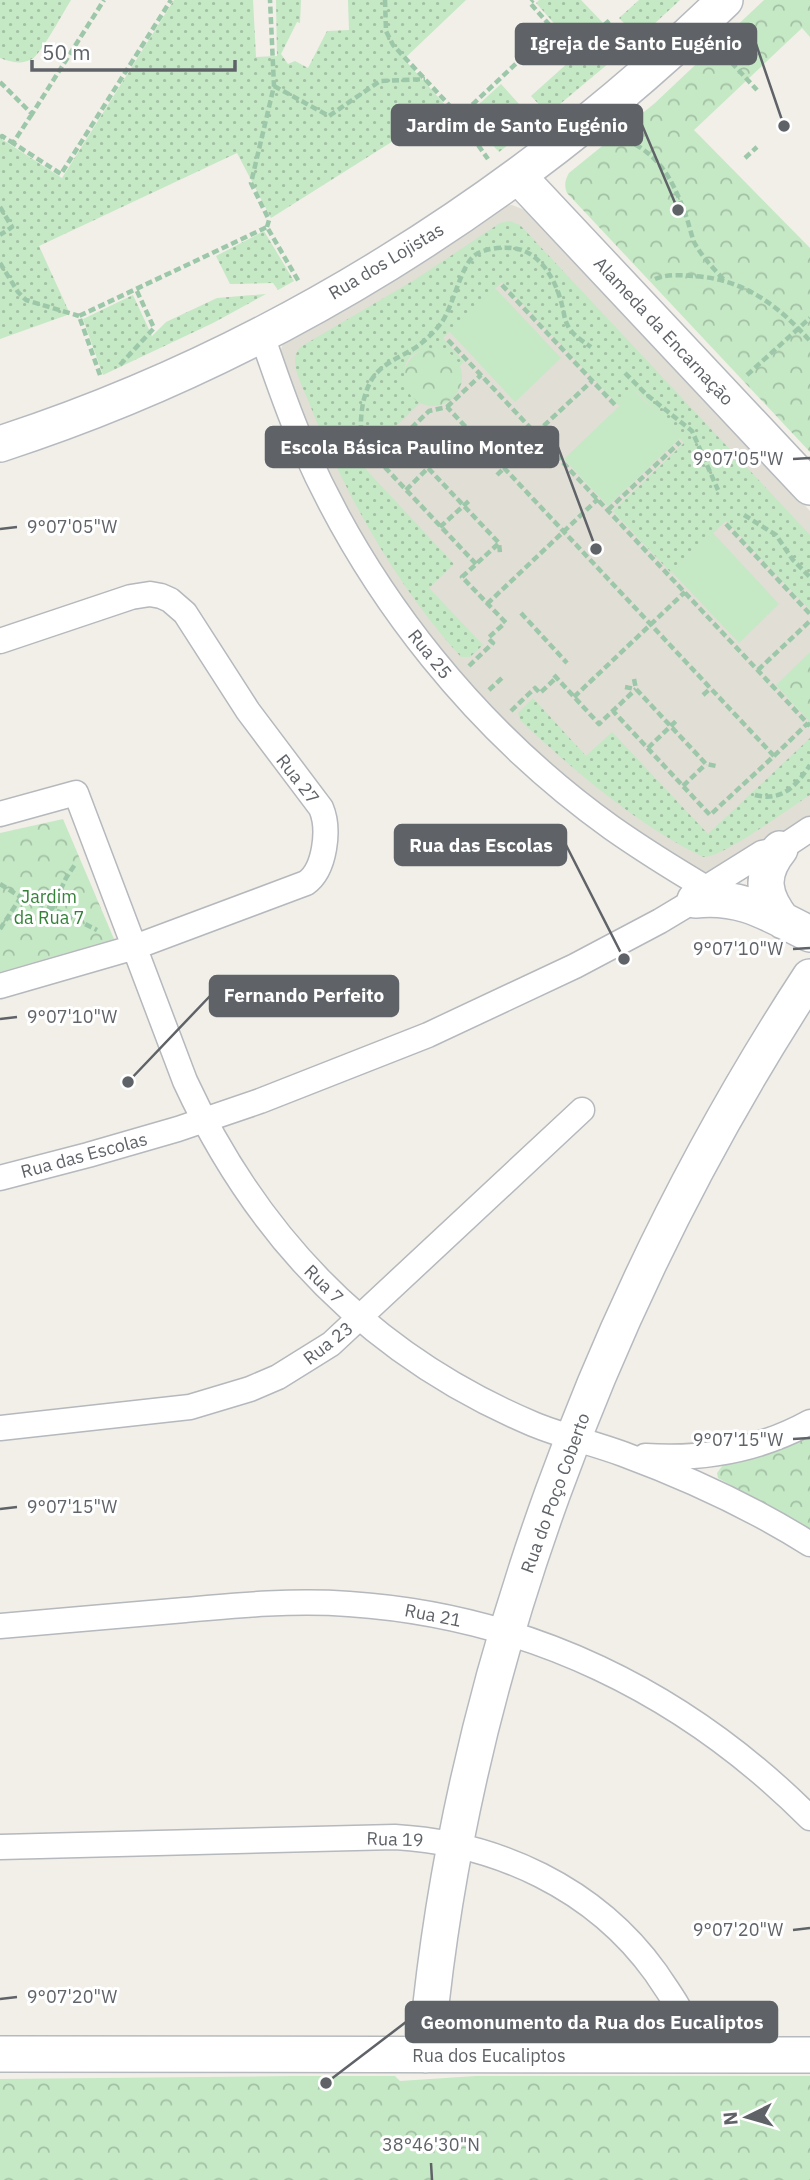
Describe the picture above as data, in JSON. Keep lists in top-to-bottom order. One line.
{"streets":{"street":["Rua dos Lojistas","Alameda da Encarnação","Rua 25","Rua 27","Rua das Escolas","Rua 7","Rua 23","Rua do Poço Coberto","Rua 21","Rua 19","Rua dos Eucaliptos"]},"crossings":[["Rua dos Lojistas","Alameda da Encarnação"],["Rua dos Lojistas","Rua 25"],["Rua 25","Rua das Escolas"],["Rua 27","Rua 7"],["Rua das Escolas","Rua 7"],["Rua 7","Rua 23"],["Rua 7","Rua do Poço Coberto"],["Rua do Poço Coberto","Rua 21"],["Rua do Poço Coberto","Rua 19"],["Rua do Poço Coberto","Rua dos Eucaliptos"],["Rua 19","Rua dos Eucaliptos"]],"parks":["Jardim da Rua 7"],"places":["Igreja de Santo Eugénio","Jardim de Santo Eugénio","Escola Básica Paulino Montez","Rua das Escolas","Fernando Perfeito","Geomonumento da Rua dos Eucaliptos"],"scale_bar":"50 m","north":"left","coordinates":["9°07'05\"W","9°07'10\"W","9°07'15\"W","9°07'20\"W","38°46'30\"N"]}
